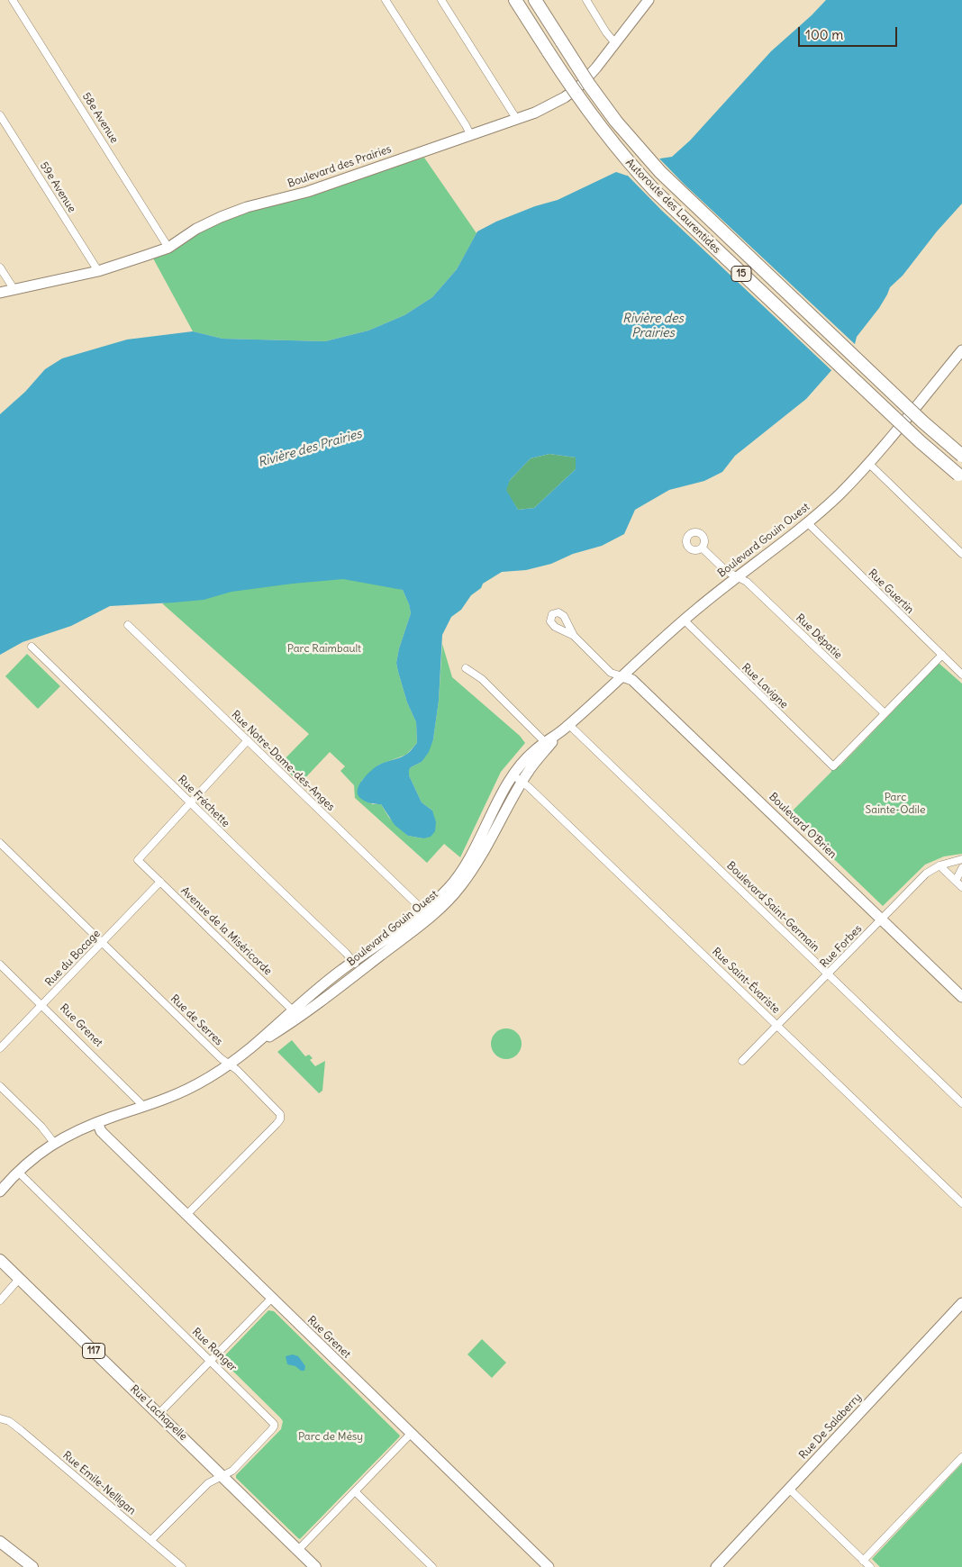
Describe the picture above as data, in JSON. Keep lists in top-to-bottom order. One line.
{"streets":{"highway":["Autoroute des Laurentides","15"],"main road":["117","Rue Lachapelle"],"street":["58e Avenue","Boulevard des Prairies","59e Avenue","Boulevard Gouin Ouest","Rue Guertin","Rue Dépatie","Rue Lavigne","Rue Notre-Dame-des-Anges","Rue Fréchette","Boulevard O'Brien","Boulevard Saint-Germain","Avenue de la Miséricorde","Rue Forbes","Rue du Bocage","Rue Saint-Évariste","Rue de Serres","Rue Grenet","Rue Ranger","Rue De Salaberry","Rue Emile-Nelligan"]},"crossings":[["58e Avenue","Boulevard des Prairies"],["Boulevard des Prairies","59e Avenue"],["Boulevard Gouin Ouest","Rue Guertin"],["Boulevard Gouin Ouest","Rue Dépatie"],["Boulevard Gouin Ouest","Rue Lavigne"],["Boulevard Gouin Ouest","Rue Notre-Dame-des-Anges"],["Boulevard Gouin Ouest","Rue Fréchette"],["Boulevard Gouin Ouest","Boulevard O'Brien"],["Boulevard Gouin Ouest","Boulevard Saint-Germain"],["Boulevard Gouin Ouest","Avenue de la Miséricorde"],["Boulevard Gouin Ouest","Rue Saint-Évariste"],["Boulevard Gouin Ouest","Rue de Serres"],["Boulevard Gouin Ouest","Rue Grenet"],["Boulevard Gouin Ouest","Rue Ranger"],["Rue Dépatie","Rue Lavigne"],["Rue Fréchette","Avenue de la Miséricorde"],["Boulevard O'Brien","Rue Forbes"],["Boulevard Saint-Germain","Rue Forbes"],["Avenue de la Miséricorde","Rue du Bocage"],["Rue Forbes","Rue Saint-Évariste"],["Rue du Bocage","Rue de Serres"],["Rue du Bocage","Rue Grenet"],["Rue de Serres","Rue Grenet"],["Rue Ranger","Rue Lachapelle"],["Rue Ranger","Rue Emile-Nelligan"]],"water":["Rivière des Prairies"],"parks":["Parc Raimbault","Parc Sainte-Odile","Parc de Mésy"],"scale_bar":"100 m"}
